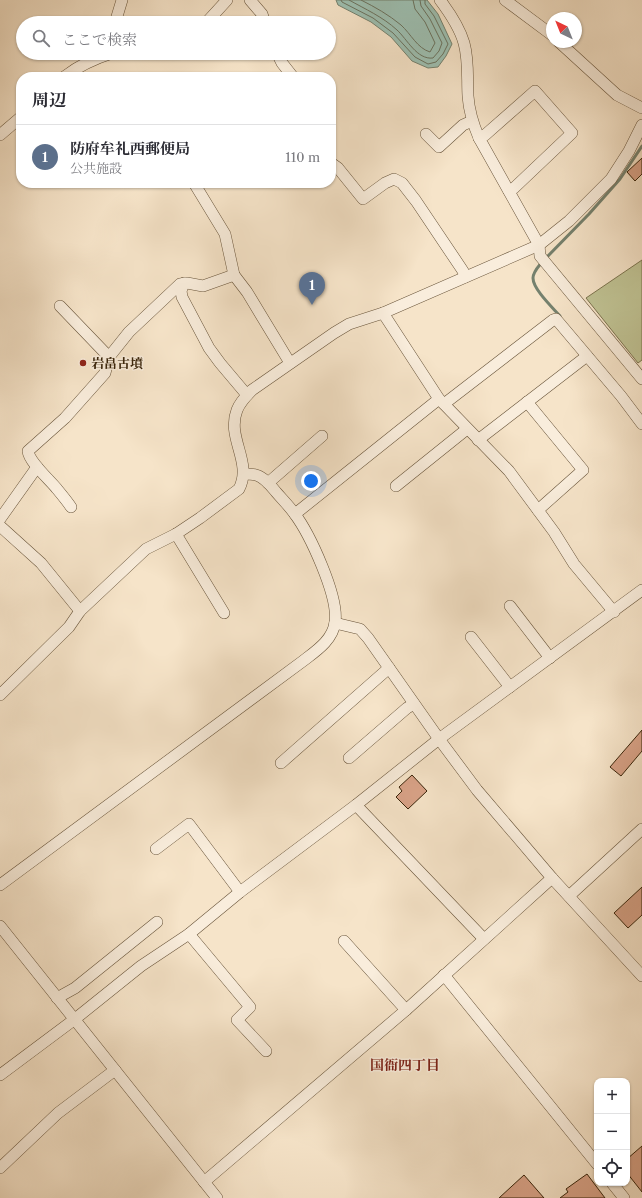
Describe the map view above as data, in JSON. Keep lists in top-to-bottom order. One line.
{"districts":["国衙四丁目"],"places":["岩畠古墳"],"north":"top left","page":{"search":"ここで検索","heading":"周辺","list":[{"mark":"1","name":"防府牟礼西郵便局","note":"公共施設","value":"110 m"}],"pins":"1","map_buttons":["+","−"]}}
